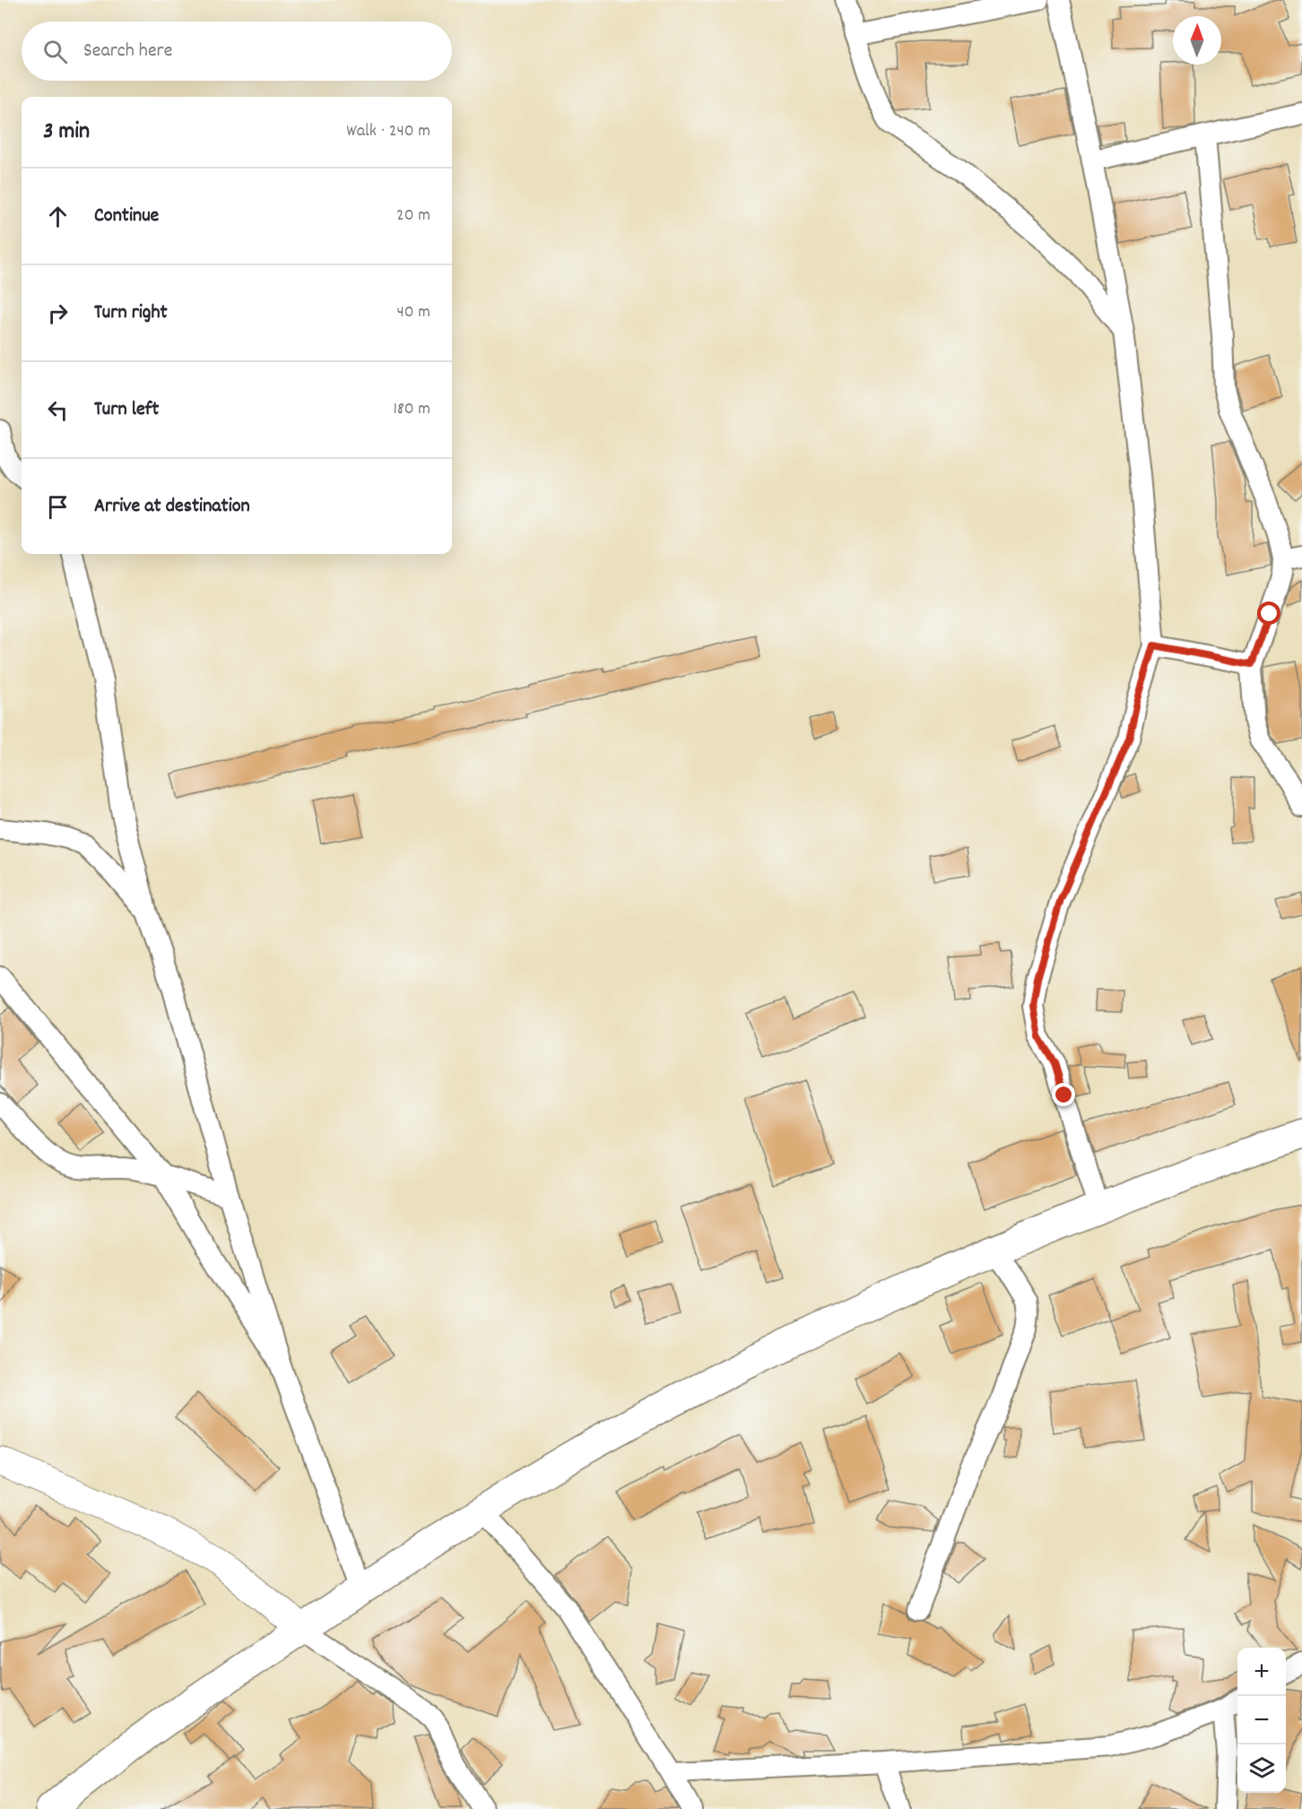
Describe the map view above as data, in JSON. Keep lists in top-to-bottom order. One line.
{"north":"top","page":{"search":"Search here","heading":["3 min","Walk · 240 m"],"list":[["Continue","20 m"],["Turn right","40 m"],["Turn left","180 m"],"Arrive at destination"],"map_buttons":["+","−"]}}
